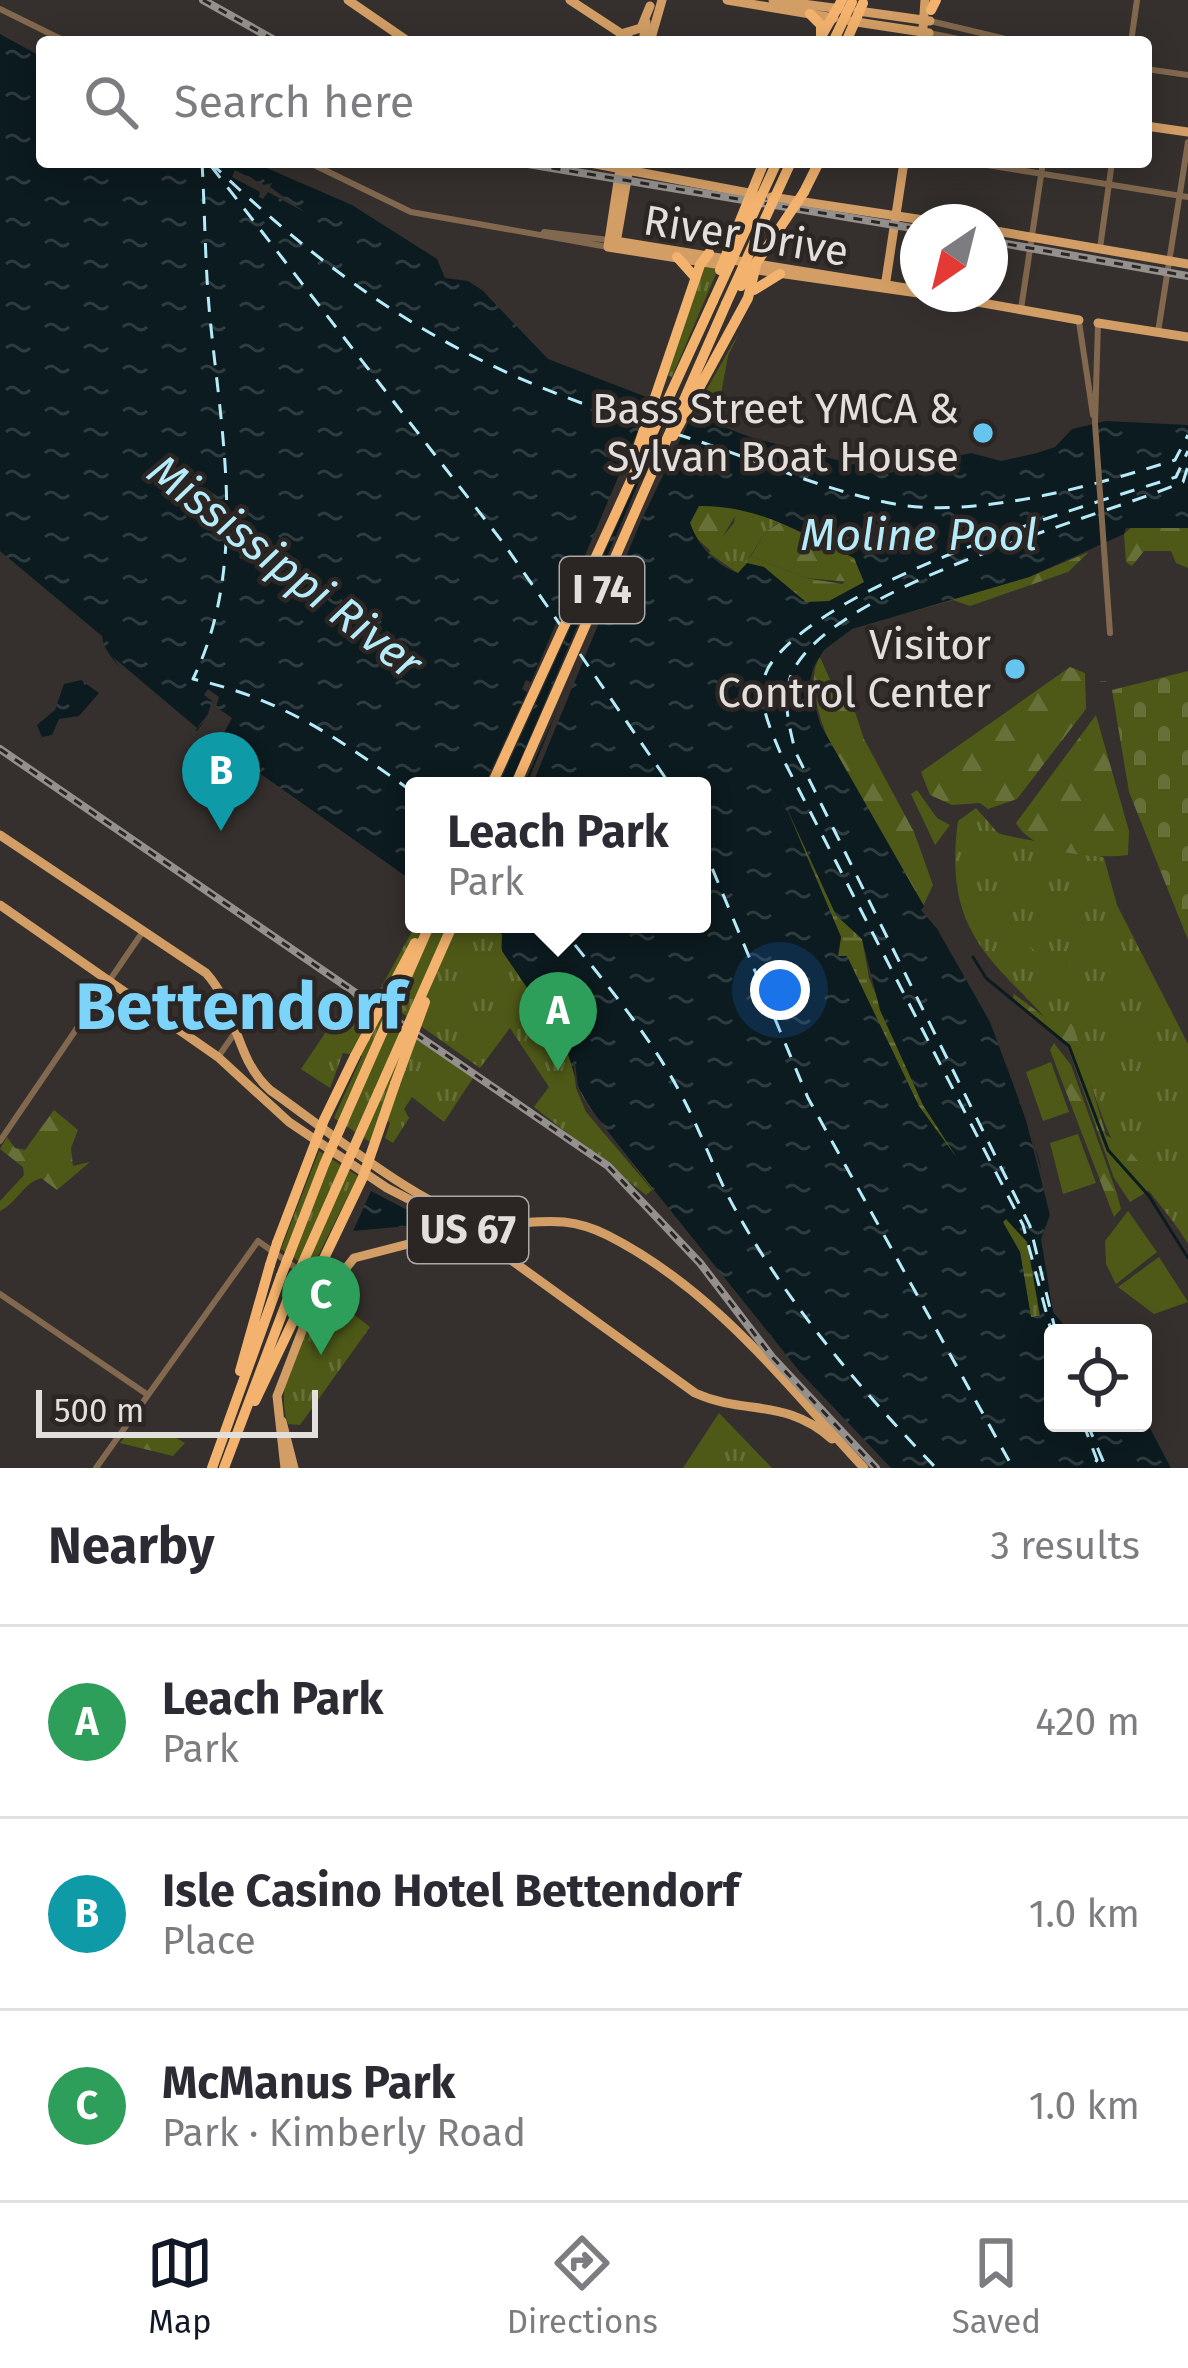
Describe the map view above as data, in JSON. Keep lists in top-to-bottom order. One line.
{"streets":{"highway":["I 74"],"main road":["River Drive","US 67"]},"districts":["Bettendorf"],"water":["Moline Pool","Mississippi River"],"places":["Bass Street YMCA & Sylvan Boat House","Visitor Control Center"],"scale_bar":"500 m","north":"bottom left","page":{"search":"Search here","pins":["B","A","C"],"popup":["Leach Park","Park"],"scale":"500 m","heading":["Nearby","3 results"],"list":[{"mark":"A","name":"Leach Park","note":"Park","value":"420 m"},{"mark":"B","name":"Isle Casino Hotel Bettendorf","note":"Place","value":"1.0 km"},{"mark":"C","name":"McManus Park","note":"Park · Kimberly Road","value":"1.0 km"}],"nav":["Map","Directions","Saved"]}}
